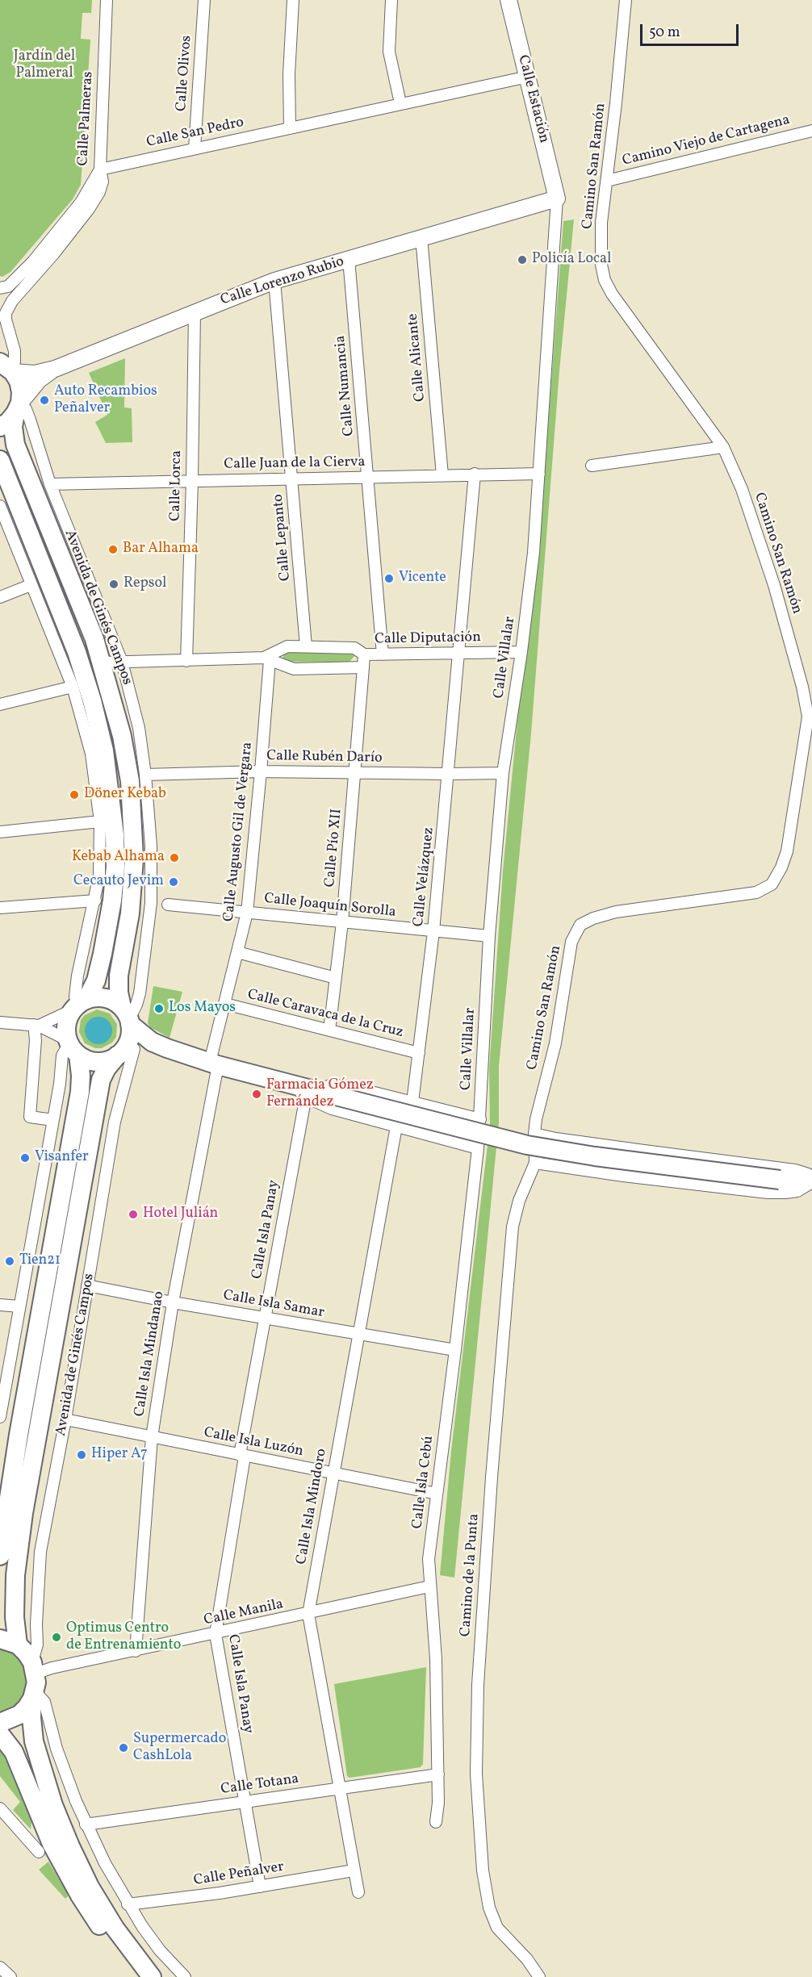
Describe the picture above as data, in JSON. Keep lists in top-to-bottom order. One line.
{"streets":{"main road":["Calle Estación","Calle Lorenzo Rubio","Avenida de Ginés Campos"],"street":["Calle Olivos","Calle Palmeras","Calle San Pedro","Camino Viejo de Cartagena","Camino San Ramón","Calle Alicante","Calle Numancia","Calle Juan de la Cierva","Calle Lorca","Calle Lepanto","Calle Diputación","Calle Villalar","Calle Rubén Darío","Calle Augusto Gil de Vergara","Calle Pío XII","Calle Velázquez","Calle Joaquín Sorolla","Calle Caravaca de la Cruz","Calle Isla Panay","Calle Isla Samar","Calle Isla Mindanao","Calle Isla Luzón","Calle Isla Cebú","Calle Isla Mindoro","Camino de la Punta","Calle Manila","Calle Totana","Calle Peñalver"]},"crossings":[["Calle Olivos","Calle San Pedro"],["Calle Estación","Calle San Pedro"],["Calle Estación","Calle Lorenzo Rubio"],["Calle Estación","Calle Villalar"],["Calle Palmeras","Calle San Pedro"],["Camino Viejo de Cartagena","Camino San Ramón"],["Camino San Ramón","Camino de la Punta"],["Calle Lorenzo Rubio","Calle Alicante"],["Calle Lorenzo Rubio","Calle Numancia"],["Calle Lorenzo Rubio","Calle Lorca"],["Calle Lorenzo Rubio","Calle Lepanto"],["Calle Lorenzo Rubio","Calle Villalar"],["Calle Alicante","Calle Juan de la Cierva"],["Calle Numancia","Calle Juan de la Cierva"],["Calle Numancia","Calle Diputación"],["Calle Juan de la Cierva","Calle Lorca"],["Calle Juan de la Cierva","Calle Lepanto"],["Calle Juan de la Cierva","Avenida de Ginés Campos"],["Calle Juan de la Cierva","Calle Villalar"],["Calle Lepanto","Calle Diputación"],["Avenida de Ginés Campos","Calle Rubén Darío"],["Avenida de Ginés Campos","Calle Isla Samar"],["Avenida de Ginés Campos","Calle Isla Luzón"],["Avenida de Ginés Campos","Calle Manila"],["Calle Diputación","Calle Villalar"],["Calle Diputación","Calle Augusto Gil de Vergara"],["Calle Diputación","Calle Pío XII"],["Calle Diputación","Calle Velázquez"],["Calle Villalar","Calle Rubén Darío"],["Calle Villalar","Calle Joaquín Sorolla"],["Calle Villalar","Calle Isla Cebú"],["Calle Rubén Darío","Calle Augusto Gil de Vergara"],["Calle Rubén Darío","Calle Pío XII"],["Calle Rubén Darío","Calle Velázquez"],["Calle Augusto Gil de Vergara","Calle Joaquín Sorolla"],["Calle Augusto Gil de Vergara","Calle Caravaca de la Cruz"],["Calle Augusto Gil de Vergara","Calle Isla Mindanao"],["Calle Pío XII","Calle Joaquín Sorolla"],["Calle Pío XII","Calle Caravaca de la Cruz"],["Calle Velázquez","Calle Joaquín Sorolla"],["Calle Velázquez","Calle Caravaca de la Cruz"],["Calle Isla Panay","Calle Isla Samar"],["Calle Isla Panay","Calle Isla Luzón"],["Calle Isla Panay","Calle Manila"],["Calle Isla Panay","Calle Totana"],["Calle Isla Panay","Calle Peñalver"],["Calle Isla Samar","Calle Isla Mindanao"],["Calle Isla Samar","Calle Isla Cebú"],["Calle Isla Samar","Calle Isla Mindoro"],["Calle Isla Mindanao","Calle Isla Luzón"],["Calle Isla Mindanao","Calle Manila"],["Calle Isla Luzón","Calle Isla Cebú"],["Calle Isla Luzón","Calle Isla Mindoro"],["Calle Isla Cebú","Calle Manila"],["Calle Isla Cebú","Calle Totana"],["Calle Isla Mindoro","Calle Manila"],["Calle Isla Mindoro","Calle Totana"],["Calle Isla Mindoro","Calle Peñalver"]],"parks":["Jardín del Palmeral"],"places":["Policía Local","Auto Recambios Peñalver","Bar Alhama","Vicente","Repsol","Döner Kebab","Kebab Alhama","Cecauto Jevim","Los Mayos","Farmacia Gómez Fernández","Visanfer","Hotel Julián","Tien21","Hiper A7","Optimus Centro de Entrenamiento","Supermercado CashLola"],"scale_bar":"50 m"}
